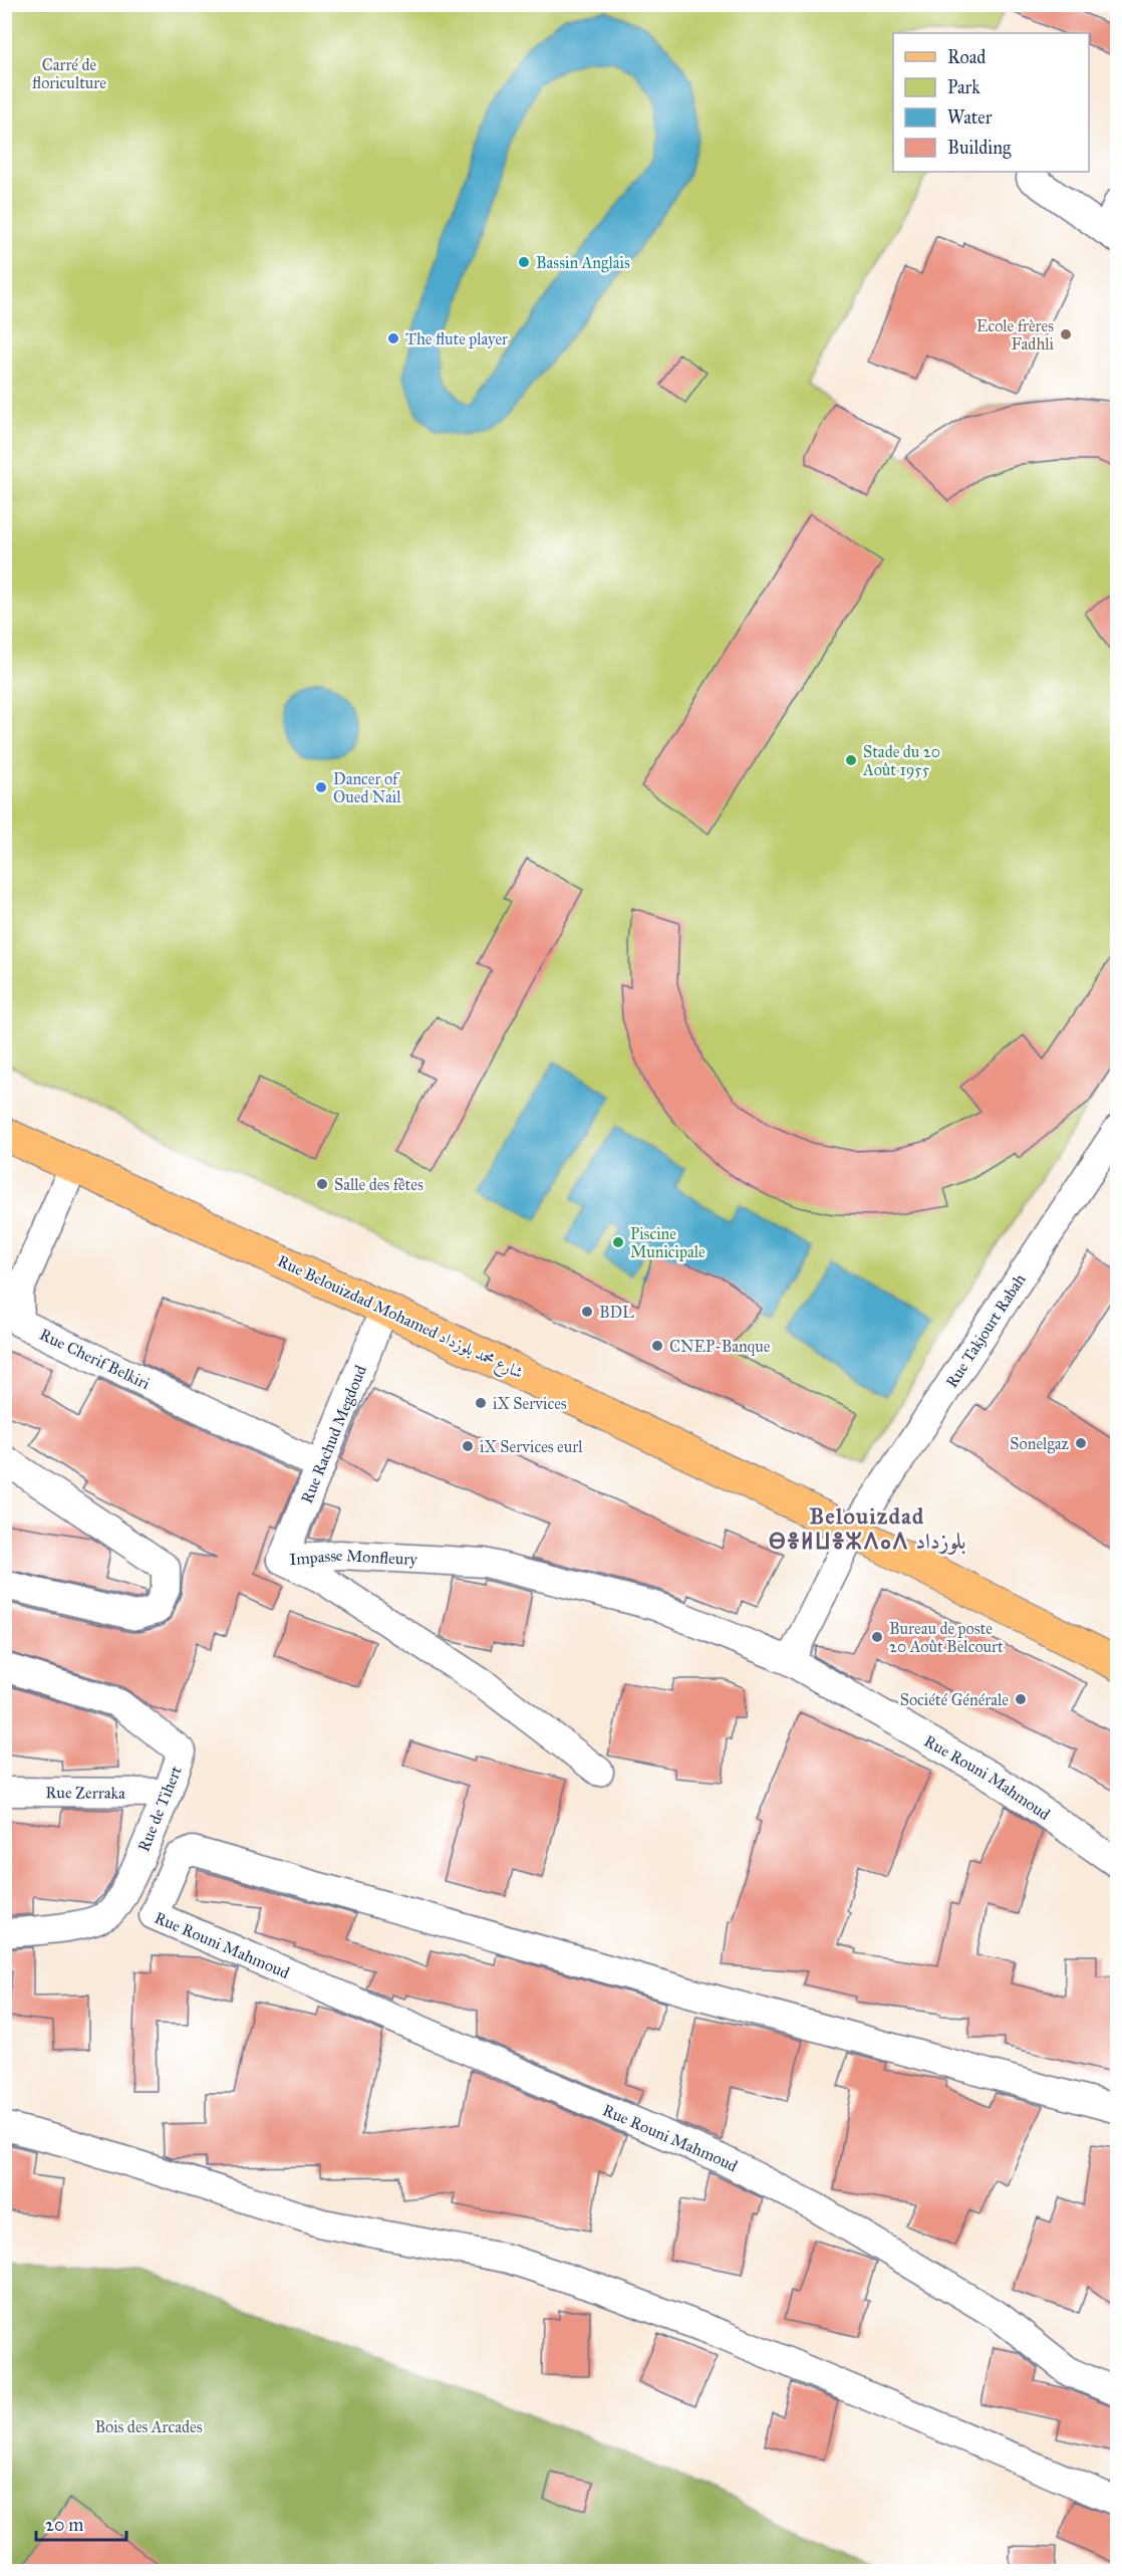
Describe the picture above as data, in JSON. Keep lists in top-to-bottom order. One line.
{"streets":{"main road":["Rue Belouizdad Mohamed شارع محمد بلوزداد"],"street":["Rue Takjourt Rabah","Rue Cherif Belkiri","Rue Rachud Megdoud","Impasse Monfleury","Rue Rouni Mahmoud","Rue Zerraka","Rue de Tihert"]},"crossings":[["Rue Belouizdad Mohamed شارع محمد بلوزداد","Rue Takjourt Rabah"],["Rue Belouizdad Mohamed شارع محمد بلوزداد","Rue Cherif Belkiri"],["Rue Belouizdad Mohamed شارع محمد بلوزداد","Rue Rachud Megdoud"],["Rue Cherif Belkiri","Rue Rachud Megdoud"],["Rue Rachud Megdoud","Impasse Monfleury"],["Impasse Monfleury","Rue Rouni Mahmoud"],["Rue Zerraka","Rue de Tihert"]],"districts":["Belouizdad ⴱⴻⵍⵡⴻⵣⴷⴰⴷ بلوزداد"],"parks":["Carré de floriculture","Bois des Arcades"],"places":["Bassin Anglais","Ecole frères Fadhli","The flute player","Stade du 20 Août 1955","Dancer of Oued Nail","Salle des fêtes","Piscine Municipale","BDL","CNEP-Banque","iX Services","Sonelgaz","iX Services eurl","Bureau de poste 20 Août Belcourt","Société Générale"],"legend":["Road","Park","Water","Building"],"scale_bar":"20 m"}
